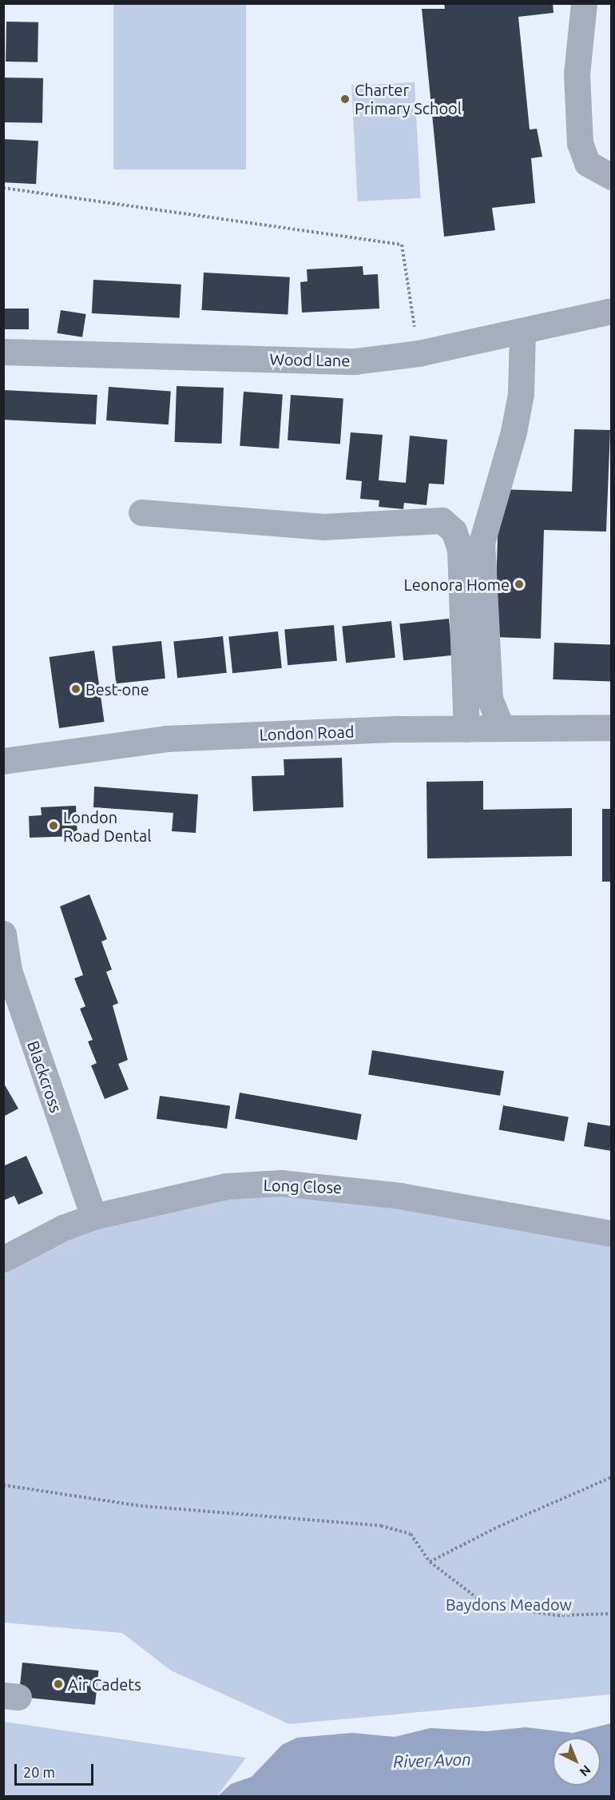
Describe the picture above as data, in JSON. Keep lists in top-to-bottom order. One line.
{"streets":{"street":["Wood Lane","London Road","Blackcross","Long Close"]},"crossings":[["Blackcross","Long Close"]],"water":["River Avon"],"parks":["Baydons Meadow"],"places":["Charter Primary School","Leonora Home","Best-one","London Road Dental","Air Cadets"],"scale_bar":"20 m","north":"bottom right"}
